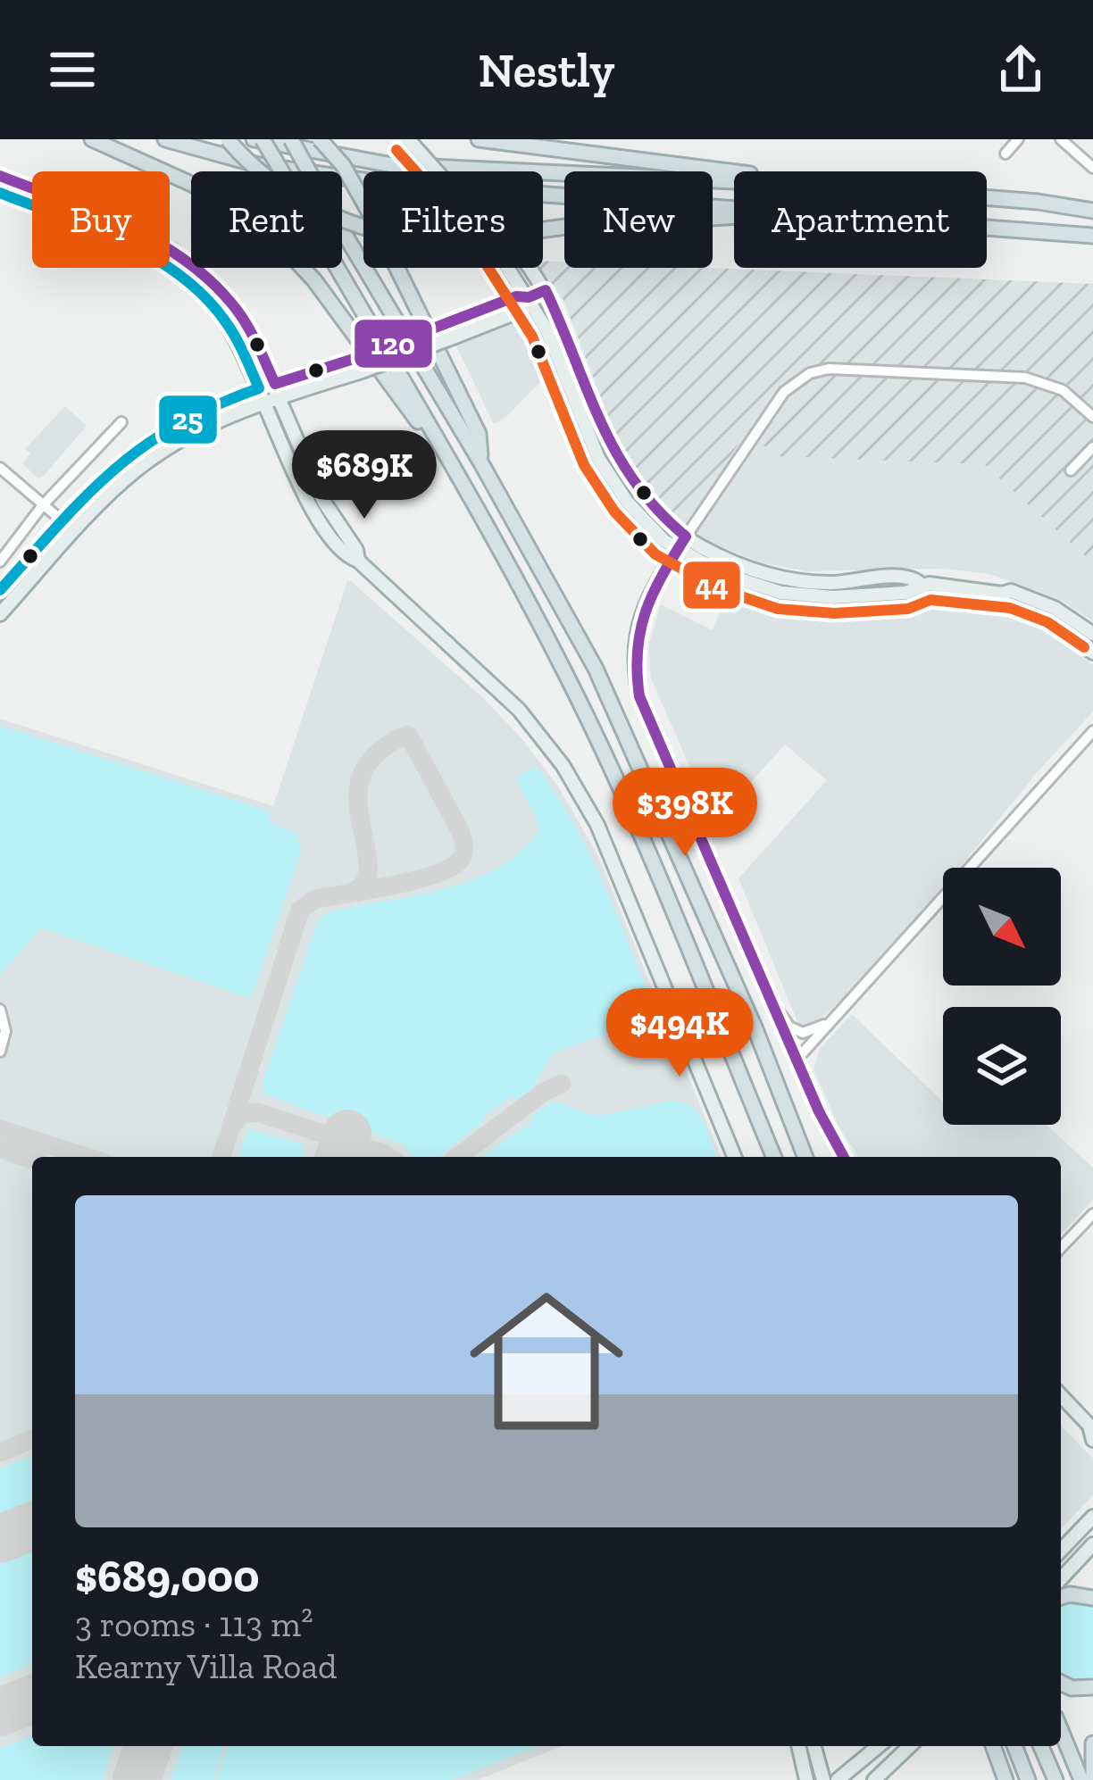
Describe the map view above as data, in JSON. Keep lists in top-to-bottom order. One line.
{"lines":["transit line 44","transit line 120","transit line 25"],"north":"bottom right","page":{"header":"Nestly","chip":["Buy","Rent","Filters","New","Apartment"],"price":["$689K","$398K","$494K"],"list":[{"name":"$689,000","note":"3 rooms · 113 m² · Kearny Villa Road"}]}}
